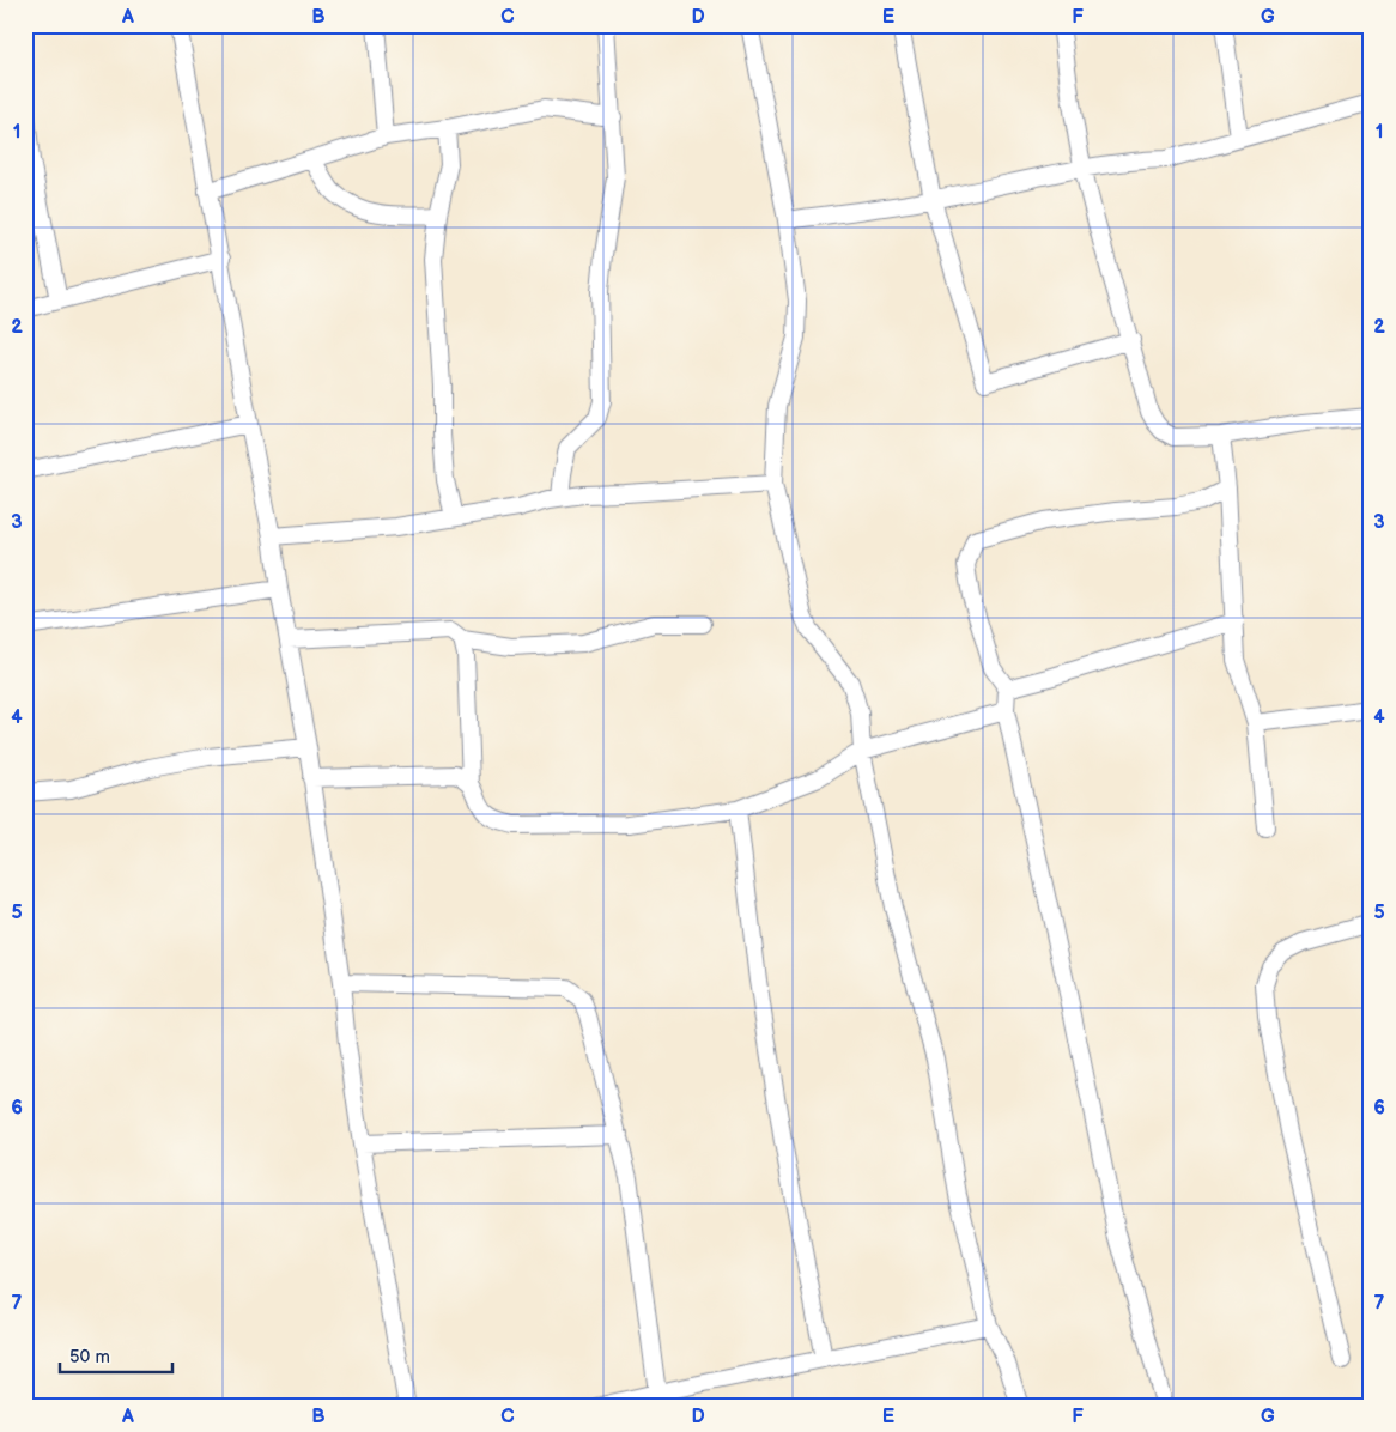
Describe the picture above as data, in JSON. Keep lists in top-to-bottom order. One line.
{"scale_bar":"50 m","grid":{"columns":["A","B","C","D","E","F","G"],"rows":["1","2","3","4","5","6","7"]}}
